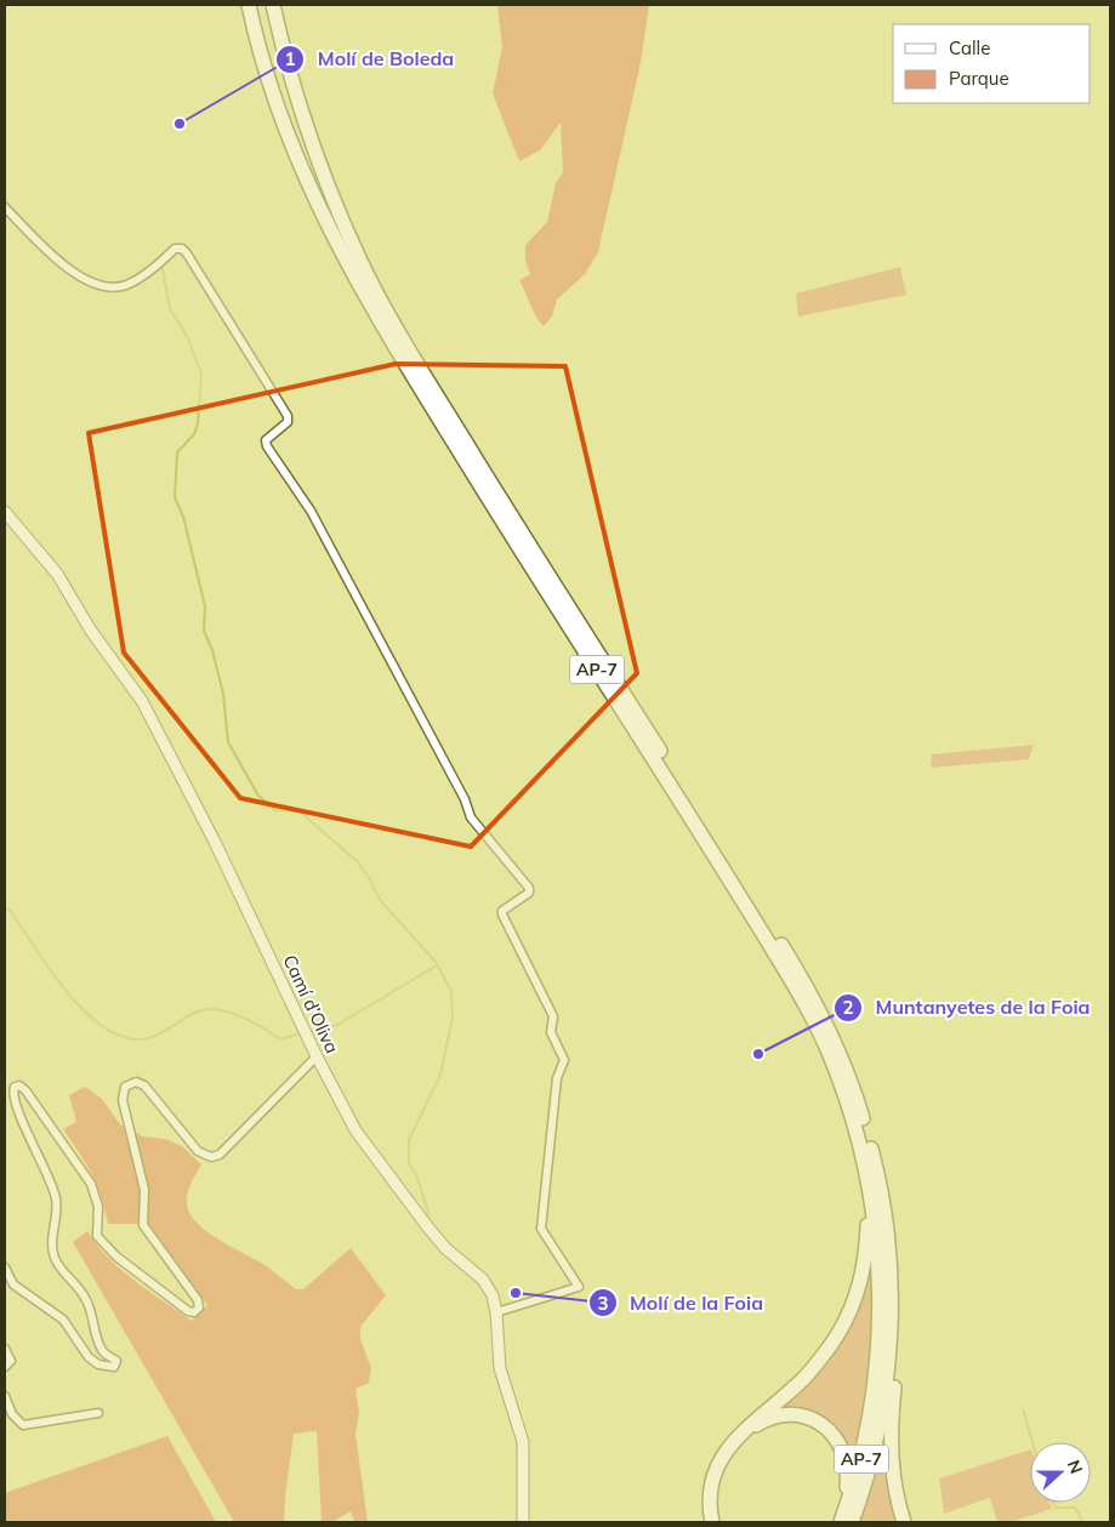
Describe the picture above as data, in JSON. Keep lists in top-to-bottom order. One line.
{"streets":{"highway":["AP-7"],"street":["Camí d’Oliva"]},"places":["Molí de Boleda","Muntanyetes de la Foia","Molí de la Foia"],"legend":["Calle","Parque"],"north":"right"}
